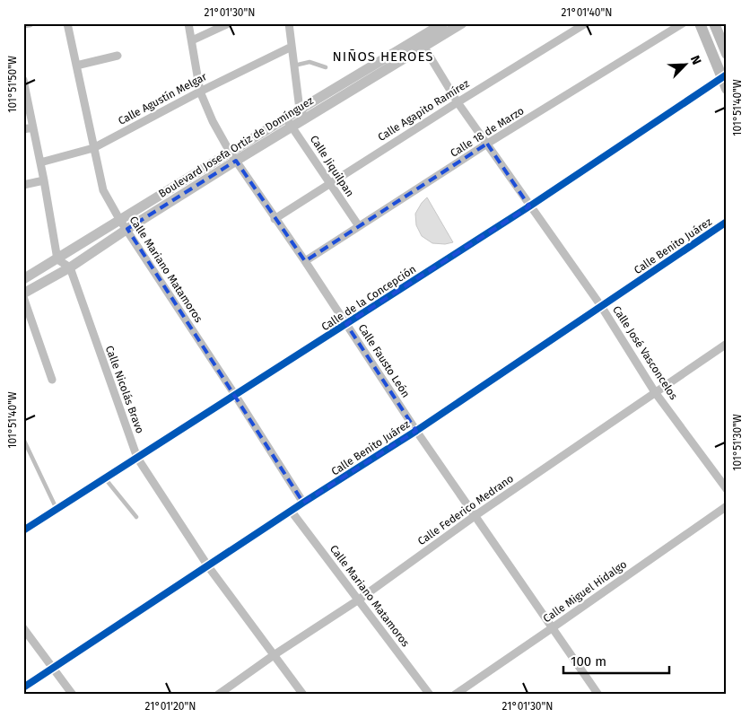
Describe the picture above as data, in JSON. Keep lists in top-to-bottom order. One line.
{"streets":{"street":["Calle Agustín Melgar","Calle Agapito Ramírez","Calle 18 de Marzo","Boulevard Josefa Ortiz de Domínguez","Calle Jiquilpan","Calle Benito Juárez","Calle Mariano Matamoros","Calle de la Concepción","Calle José Vasconcelos","Calle Fausto León","Calle Nicolás Bravo","Calle Federico Medrano","Calle Miguel Hidalgo"]},"crossings":[["Calle Agustín Melgar","Calle Mariano Matamoros"],["Calle Agustín Melgar","Calle Fausto León"],["Calle Agapito Ramírez","Calle Jiquilpan"],["Calle Agapito Ramírez","Calle José Vasconcelos"],["Calle Agapito Ramírez","Calle Fausto León"],["Calle 18 de Marzo","Calle Jiquilpan"],["Calle 18 de Marzo","Calle José Vasconcelos"],["Calle 18 de Marzo","Calle Fausto León"],["Boulevard Josefa Ortiz de Domínguez","Calle Jiquilpan"],["Boulevard Josefa Ortiz de Domínguez","Calle Mariano Matamoros"],["Boulevard Josefa Ortiz de Domínguez","Calle José Vasconcelos"],["Boulevard Josefa Ortiz de Domínguez","Calle Fausto León"],["Boulevard Josefa Ortiz de Domínguez","Calle Nicolás Bravo"],["Calle Benito Juárez","Calle Mariano Matamoros"],["Calle Benito Juárez","Calle José Vasconcelos"],["Calle Benito Juárez","Calle Fausto León"],["Calle Benito Juárez","Calle Nicolás Bravo"],["Calle Mariano Matamoros","Calle de la Concepción"],["Calle Mariano Matamoros","Calle Federico Medrano"],["Calle de la Concepción","Calle José Vasconcelos"],["Calle de la Concepción","Calle Fausto León"],["Calle de la Concepción","Calle Nicolás Bravo"],["Calle José Vasconcelos","Calle Federico Medrano"],["Calle Fausto León","Calle Federico Medrano"],["Calle Fausto León","Calle Miguel Hidalgo"],["Calle Nicolás Bravo","Calle Federico Medrano"]],"districts":["NIÑOS HEROES"],"scale_bar":"100 m","north":"top right","coordinates":["21°01'30\"N","21°01'40\"N","101°51'50\"W","101°51'40\"W","101°51'30\"W","21°01'20\"N"]}
